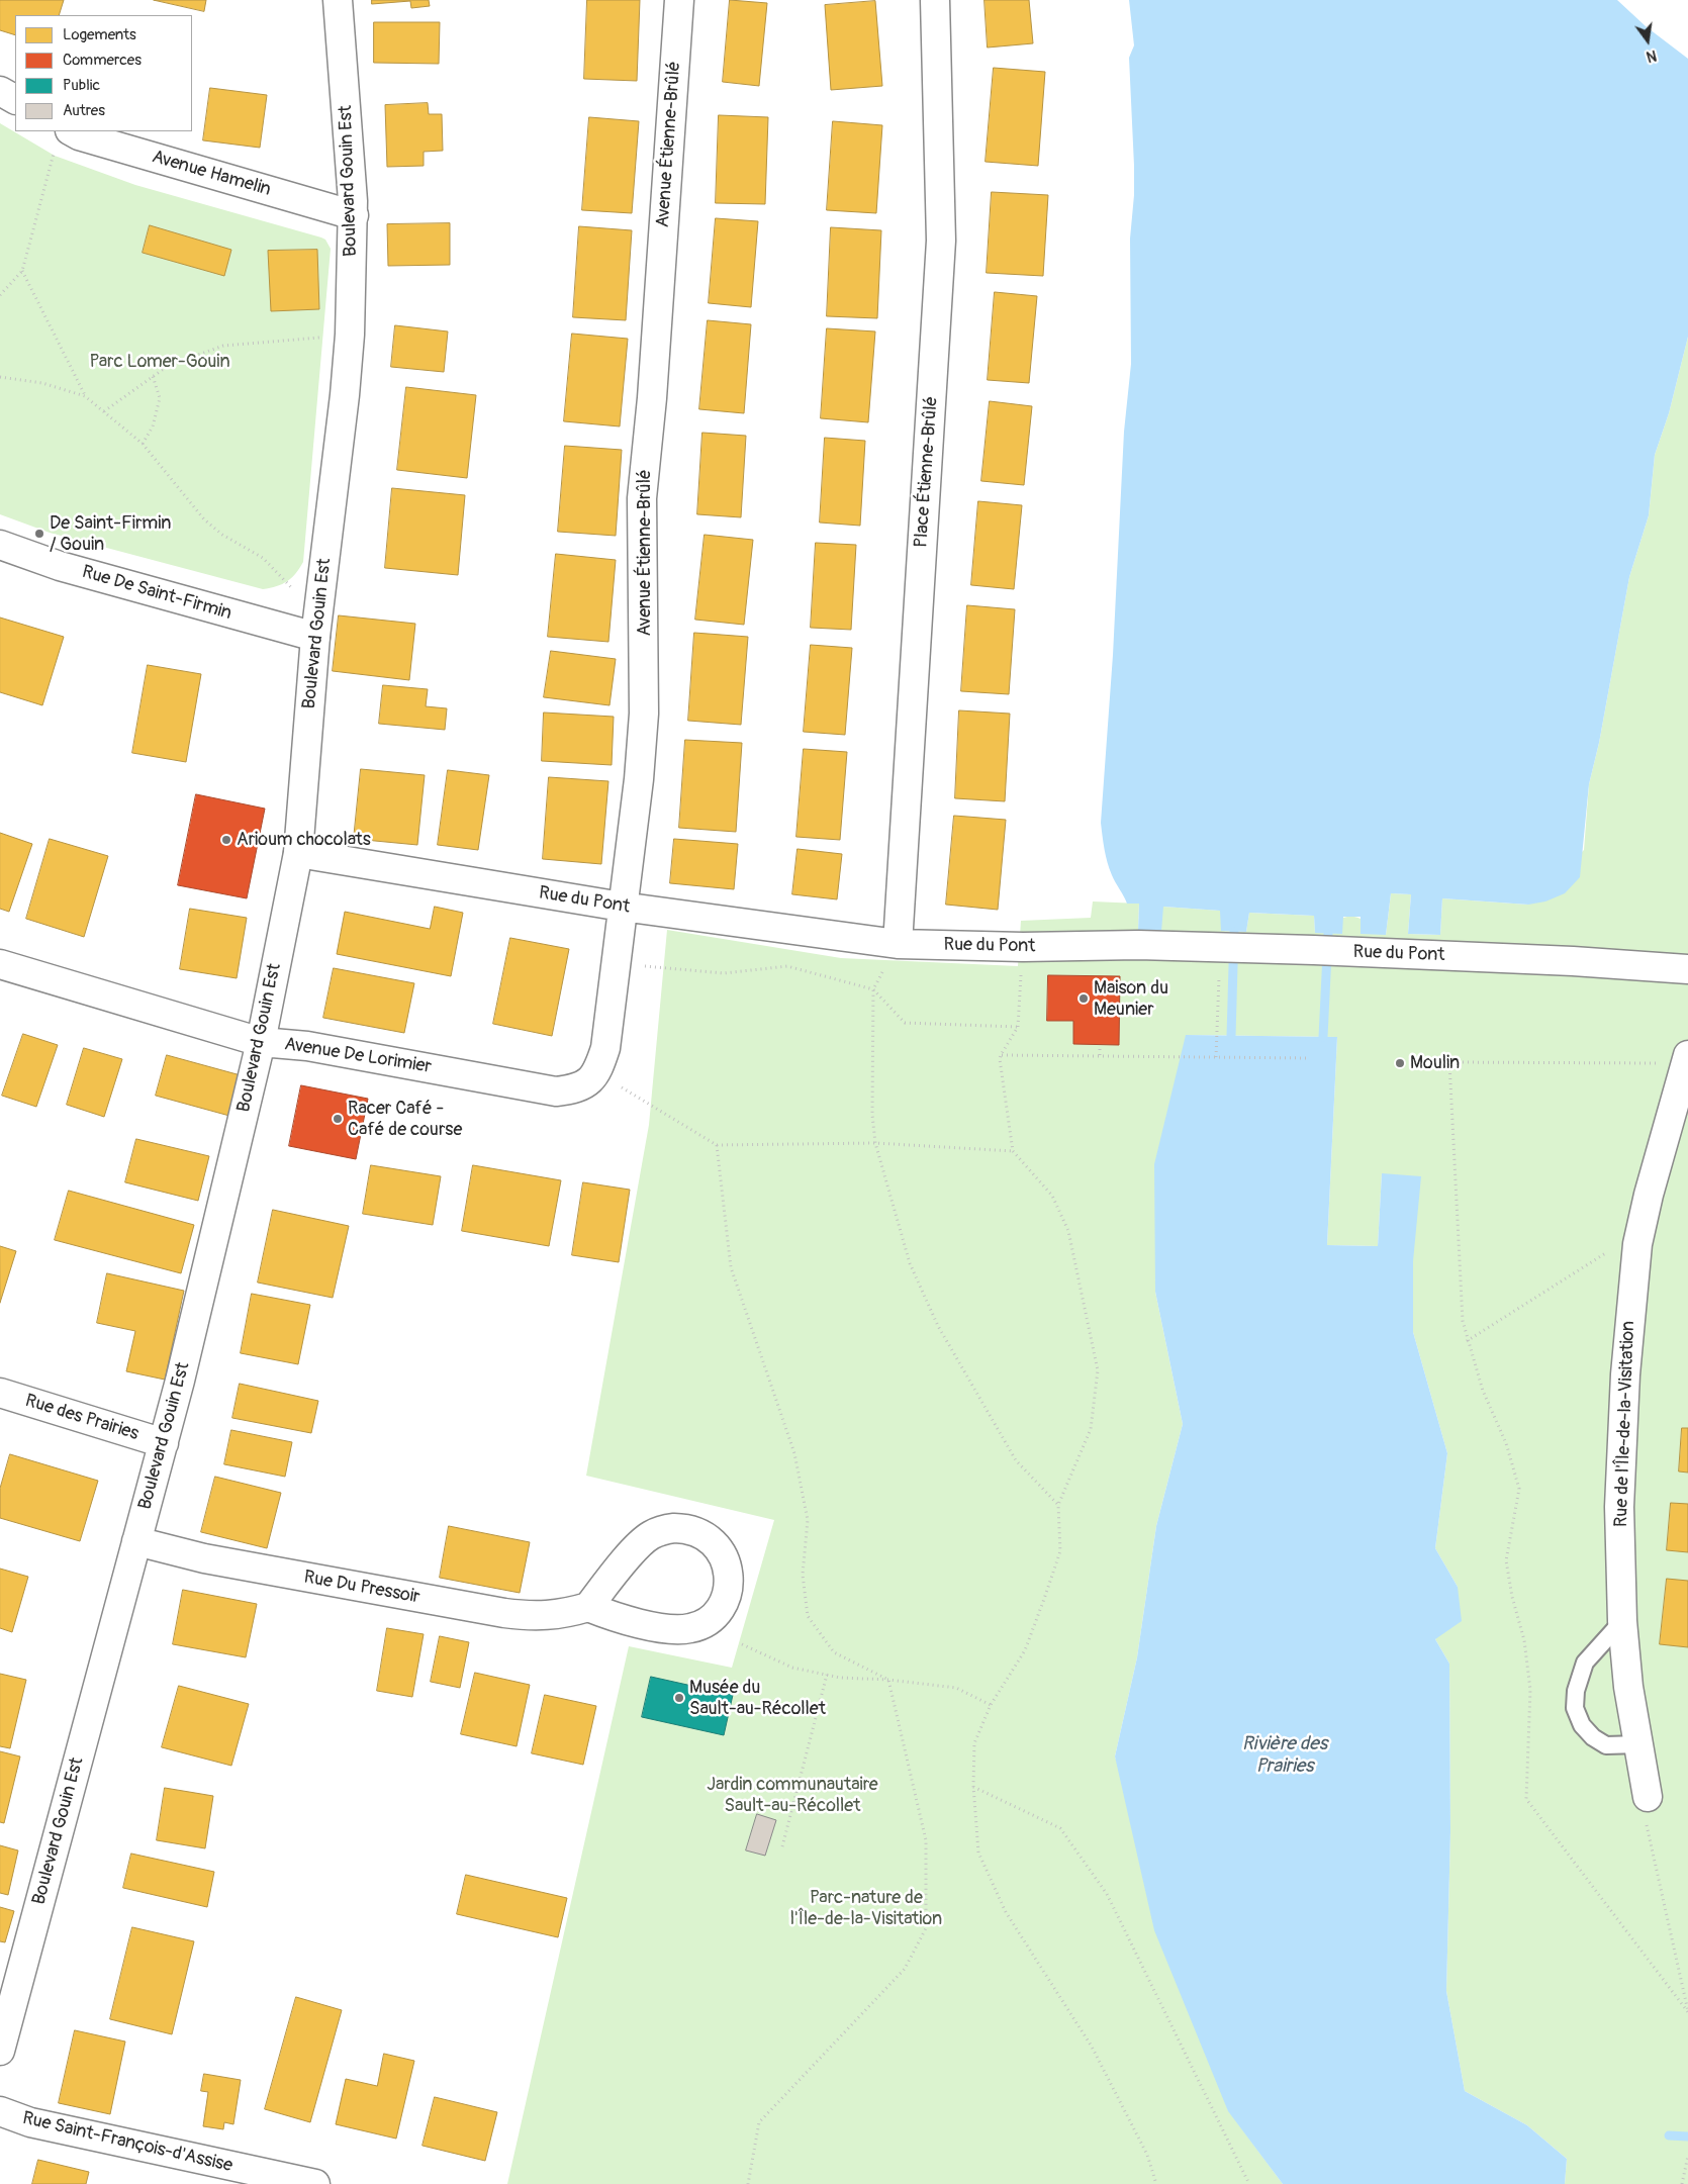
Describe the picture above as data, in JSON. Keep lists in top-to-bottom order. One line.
{"streets":{"street":["Avenue Étienne-Brûlé","Avenue Hamelin","Boulevard Gouin Est","Place Étienne-Brûlé","Rue De Saint-Firmin","Rue du Pont","Avenue De Lorimier","Rue des Prairies","Rue de l'Île-de-la-Visitation","Rue Du Pressoir","Rue Saint-François-d'Assise"]},"crossings":[["Avenue Étienne-Brûlé","Rue du Pont"],["Avenue Étienne-Brûlé","Avenue De Lorimier"],["Avenue Hamelin","Boulevard Gouin Est"],["Boulevard Gouin Est","Rue De Saint-Firmin"],["Boulevard Gouin Est","Rue du Pont"],["Boulevard Gouin Est","Avenue De Lorimier"],["Boulevard Gouin Est","Rue des Prairies"],["Boulevard Gouin Est","Rue Du Pressoir"],["Place Étienne-Brûlé","Rue du Pont"]],"water":["Rivière des Prairies"],"parks":["Parc Lomer-Gouin","Jardin communautaire Sault-au-Récollet","Parc-nature de l'Île-de-la-Visitation"],"places":["De Saint-Firmin / Gouin","Arioum chocolats","Maison du Meunier","Moulin","Racer Café - Café de course","Musée du Sault-au-Récollet"],"legend":["Logements","Commerces","Public","Autres"],"north":"bottom"}
